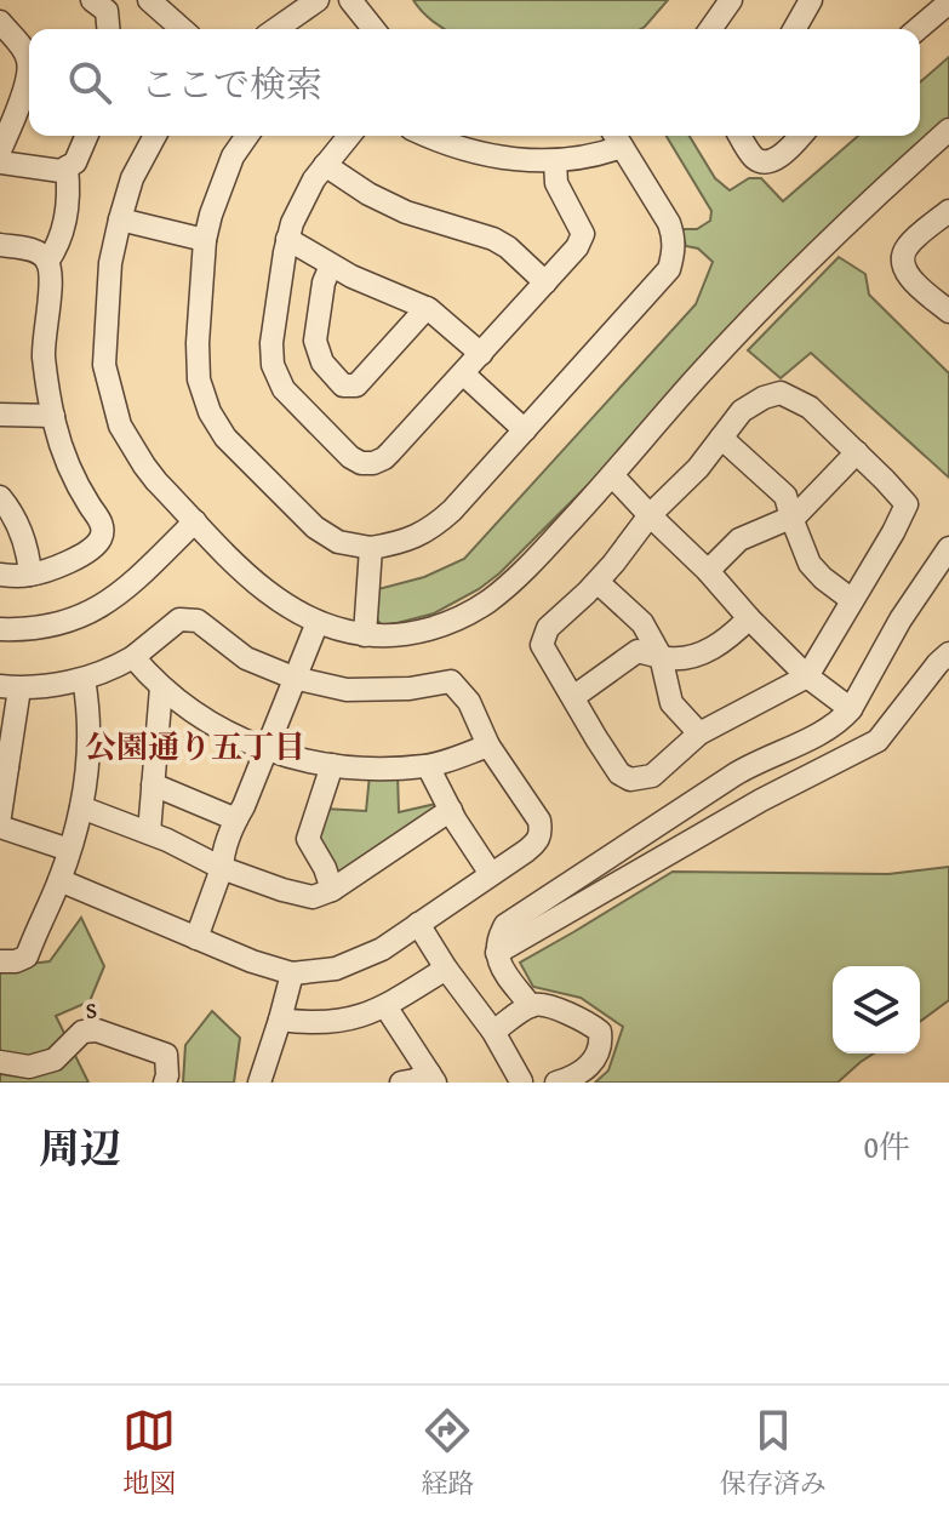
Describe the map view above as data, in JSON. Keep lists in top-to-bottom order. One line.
{"streets":{"street":["s"]},"districts":["公園通り五丁目"],"page":{"search":"ここで検索","heading":["周辺","0件"],"nav":["地図","経路","保存済み"]}}
